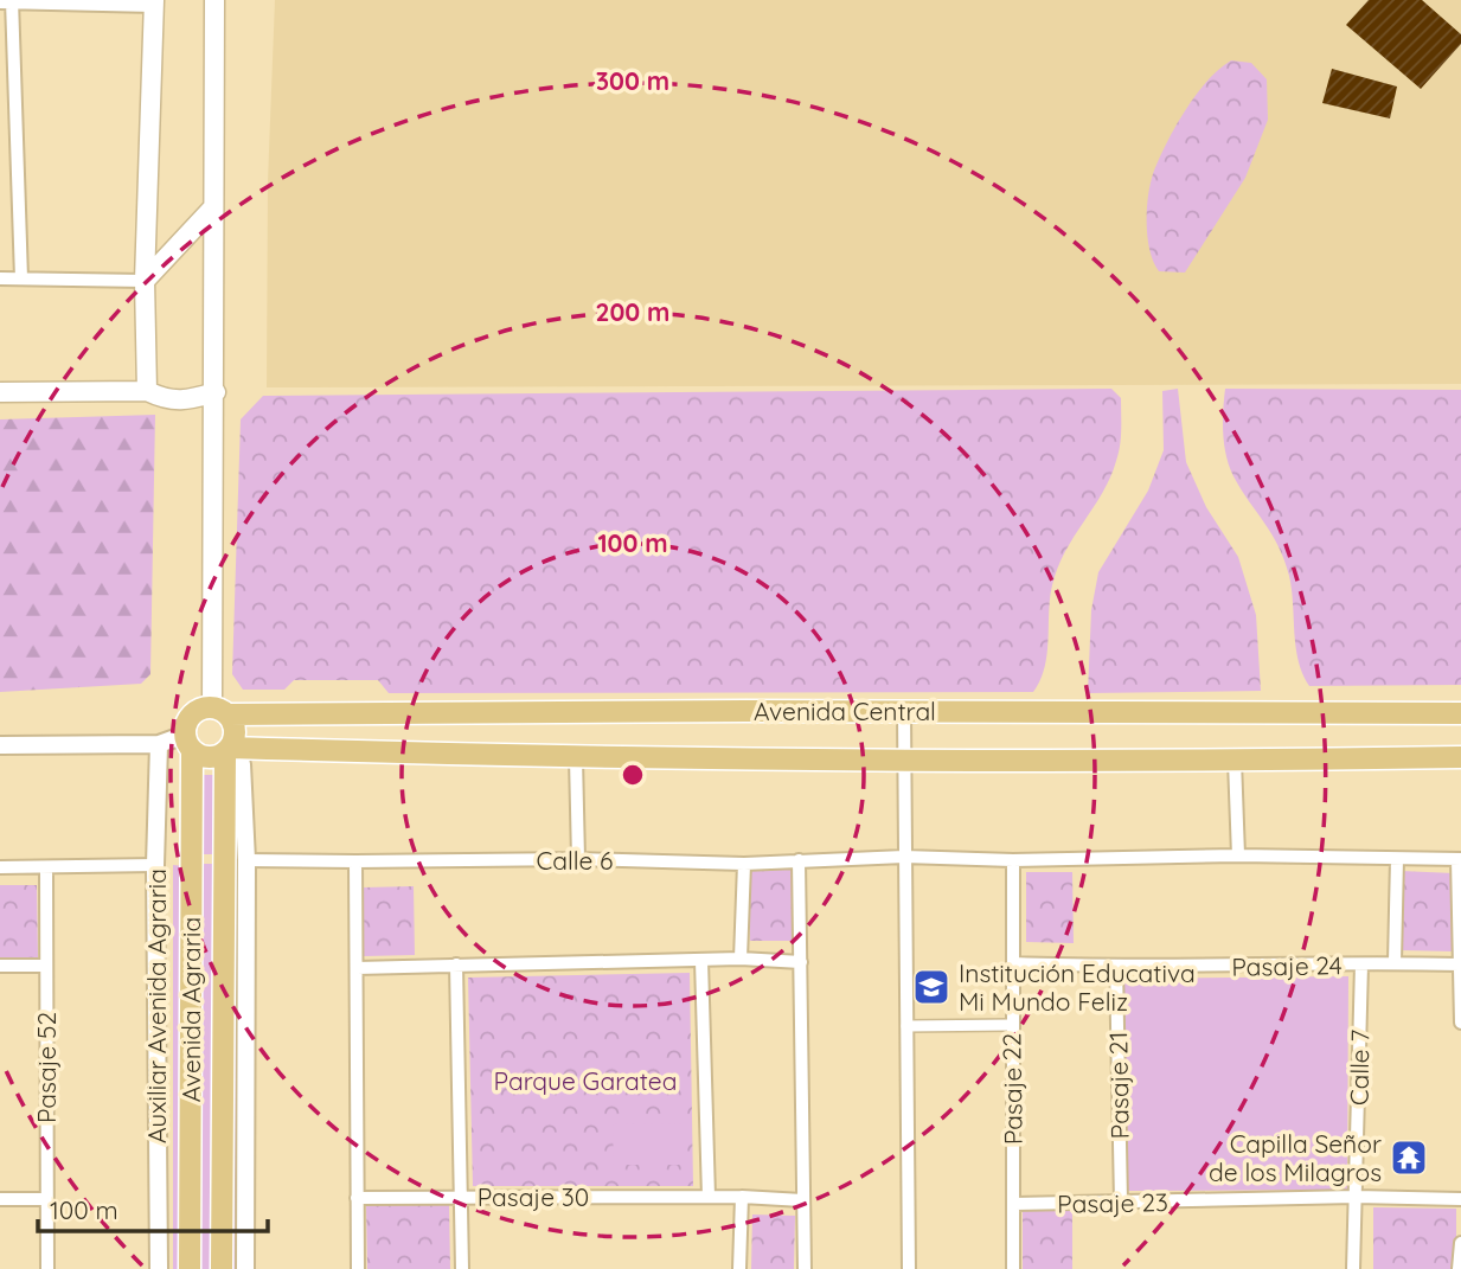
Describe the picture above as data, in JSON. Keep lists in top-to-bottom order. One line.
{"streets":{"main road":["Avenida Central","Avenida Agraria"],"street":["Calle 6","Pasaje 24","Auxiliar Avenida Agraria","Pasaje 52","Calle 7","Pasaje 21","Pasaje 22","Pasaje 30","Pasaje 23"]},"crossings":[["Avenida Central","Avenida Agraria"],["Calle 6","Pasaje 22"],["Pasaje 24","Calle 7"],["Pasaje 24","Pasaje 21"],["Pasaje 24","Pasaje 22"],["Calle 7","Pasaje 23"],["Pasaje 21","Pasaje 23"],["Pasaje 22","Pasaje 23"]],"parks":["Parque Garatea"],"places":{"school or university":["Institución Educativa Mi Mundo Feliz"],"temple":["Capilla Señor de los Milagros"]},"scale_bar":"100 m","rings":["300 m","200 m","100 m"]}
